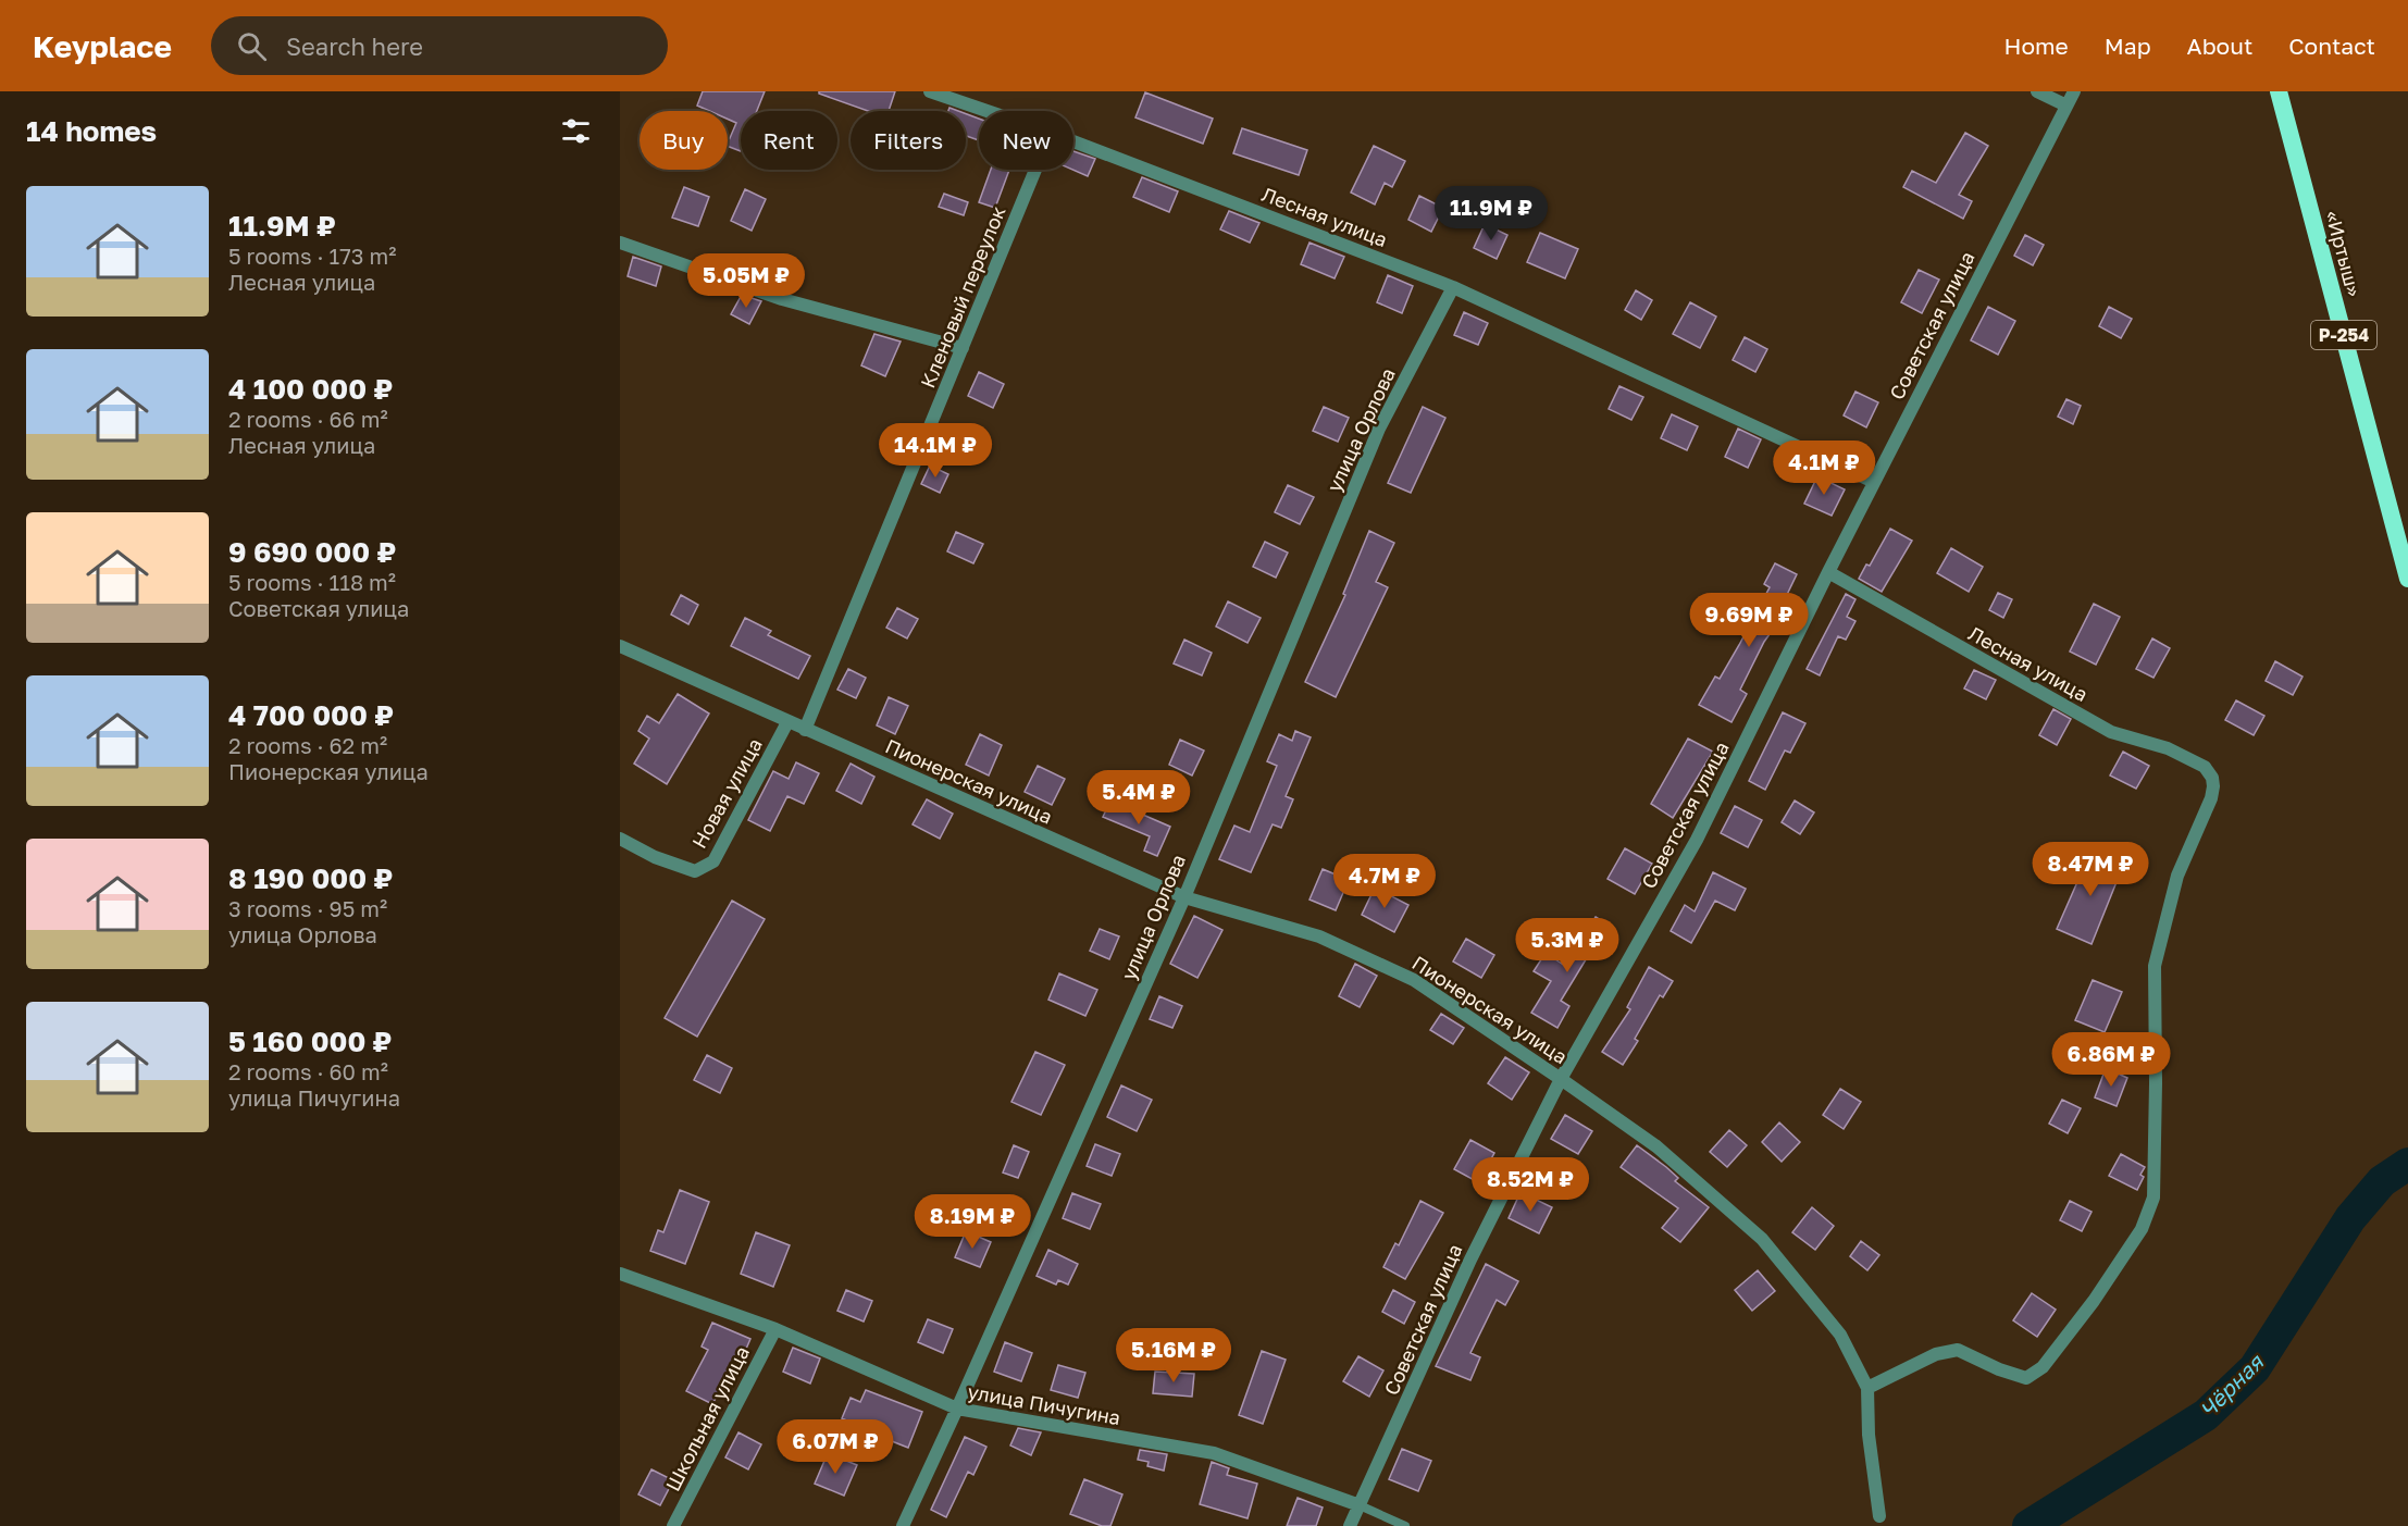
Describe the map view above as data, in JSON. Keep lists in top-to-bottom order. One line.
{"streets":{"highway":["«Иртыш»","Р-254"],"street":["Лесная улица","Кленовый переулок","Советская улица","улица Орлова","Пионерская улица","Новая улица","улица Пичугина","Школьная улица"]},"crossings":[["Лесная улица","Советская улица"],["Лесная улица","улица Орлова"],["Лесная улица","Пионерская улица"],["Кленовый переулок","Пионерская улица"],["Советская улица","Пионерская улица"],["Советская улица","улица Пичугина"],["улица Орлова","Пионерская улица"],["улица Орлова","улица Пичугина"],["Пионерская улица","Новая улица"],["улица Пичугина","Школьная улица"]],"water":["Чёрная"],"page":{"header":"Keyplace","search":"Search here","nav":["Home","Map","About","Contact"],"heading":"14 homes","chip":["Buy","Rent","Filters","New"],"list":[{"name":"11.9M ₽","note":"5 rooms · 173 m² · Лесная улица"},{"name":"4 100 000 ₽","note":"2 rooms · 66 m² · Лесная улица"},{"name":"9 690 000 ₽","note":"5 rooms · 118 m² · Советская улица"},{"name":"4 700 000 ₽","note":"2 rooms · 62 m² · Пионерская улица"},{"name":"8 190 000 ₽","note":"3 rooms · 95 m² · улица Орлова"},{"name":"5 160 000 ₽","note":"2 rooms · 60 m² · улица Пичугина"}],"price":["11.9M ₽","5.05M ₽","14.1M ₽","4.1M ₽","9.69M ₽","5.4M ₽","8.47M ₽","4.7M ₽","5.3M ₽","6.86M ₽","8.52M ₽","8.19M ₽","5.16M ₽","6.07M ₽"]}}
